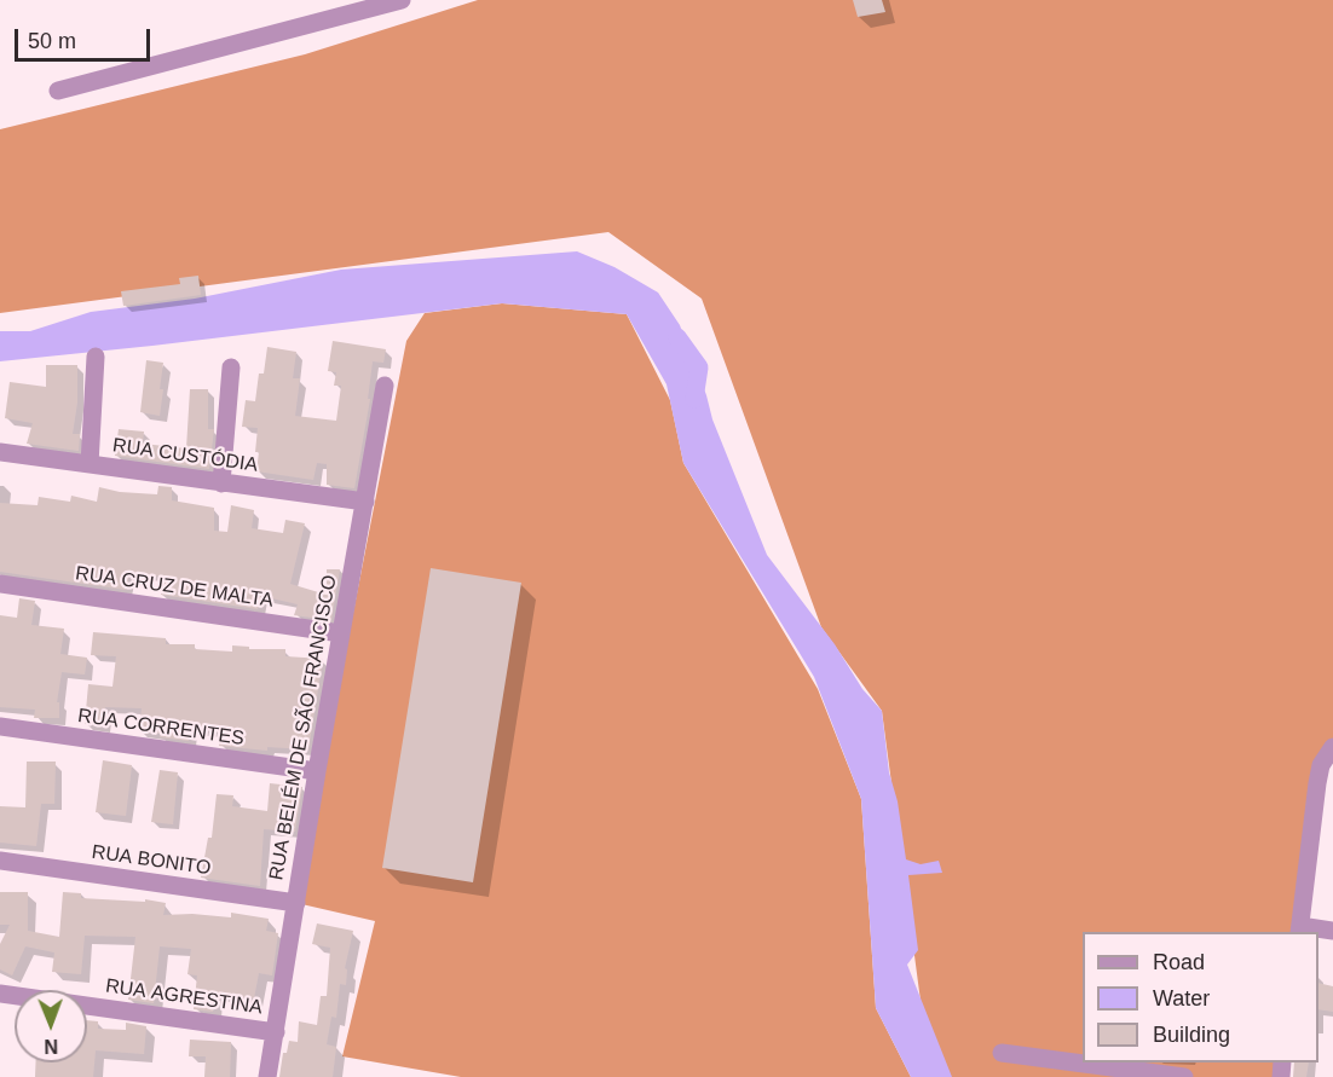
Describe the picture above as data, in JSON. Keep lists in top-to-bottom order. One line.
{"streets":{"street":["RUA CUSTÓDIA","RUA CRUZ DE MALTA","RUA CORRENTES","RUA BELÉM DE SÃO FRANCISCO","RUA BONITO","RUA AGRESTINA"]},"crossings":[["RUA CUSTÓDIA","RUA BELÉM DE SÃO FRANCISCO"],["RUA CRUZ DE MALTA","RUA BELÉM DE SÃO FRANCISCO"],["RUA CORRENTES","RUA BELÉM DE SÃO FRANCISCO"],["RUA BELÉM DE SÃO FRANCISCO","RUA BONITO"],["RUA BELÉM DE SÃO FRANCISCO","RUA AGRESTINA"]],"legend":["Road","Water","Building"],"scale_bar":"50 m","north":"bottom"}
